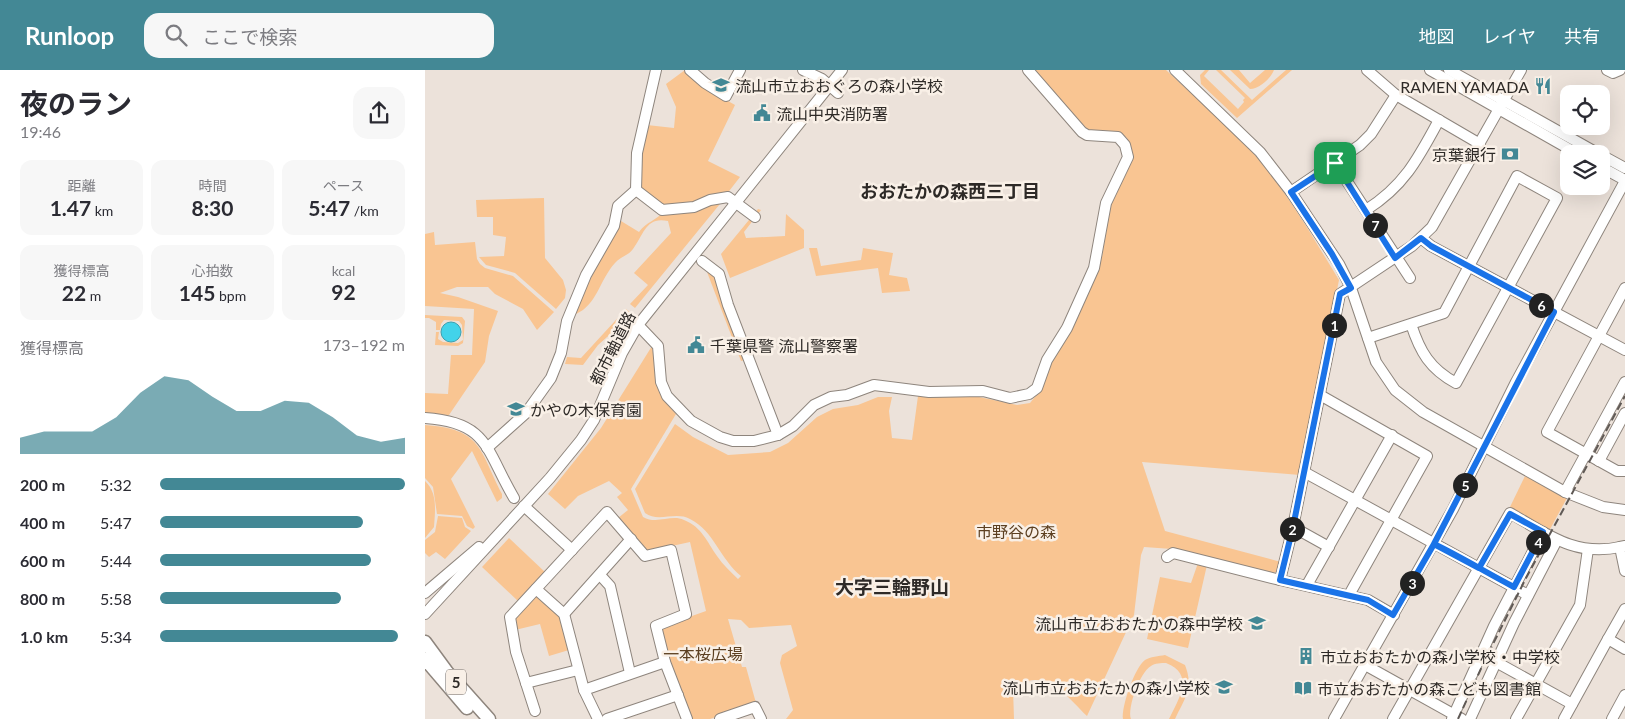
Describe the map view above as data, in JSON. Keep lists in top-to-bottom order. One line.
{"streets":{"main road":["5"],"street":["都市軸道路"]},"districts":["おおたかの森西三丁目","大字三輪野山"],"parks":["市野谷の森","一本桜広場"],"places":{"school or university":["流山市立おおぐろの森小学校","かやの木保育園","流山市立おおたかの森中学校","流山市立おおたかの森小学校"],"restaurant":["RAMEN YAMADA"],"public building":["流山中央消防署","千葉県警 流山警察署"],"bank":["京葉銀行"],"building":["市立おおたかの森小学校・中学校"],"library":["市立おおたかの森こども図書館"]},"page":{"header":"Runloop","search":"ここで検索","nav":["地図","レイヤ","共有"],"heading":["夜のラン","19:46"],"stats":[["距離","1.47 km"],["時間","8:30"],["ペース","5:47 /km"],["獲得標高","22 m"],["心拍数","145 bpm"],["kcal","92"]],"pins":["7","6","1","5","2","4","3"],"chart":["獲得標高","173–192 m"],"list":[{"name":"200 m","note":"5:32"},{"name":"400 m","note":"5:47"},{"name":"600 m","note":"5:44"},{"name":"800 m","note":"5:58"},{"name":"1.0 km","note":"5:34"}]}}
